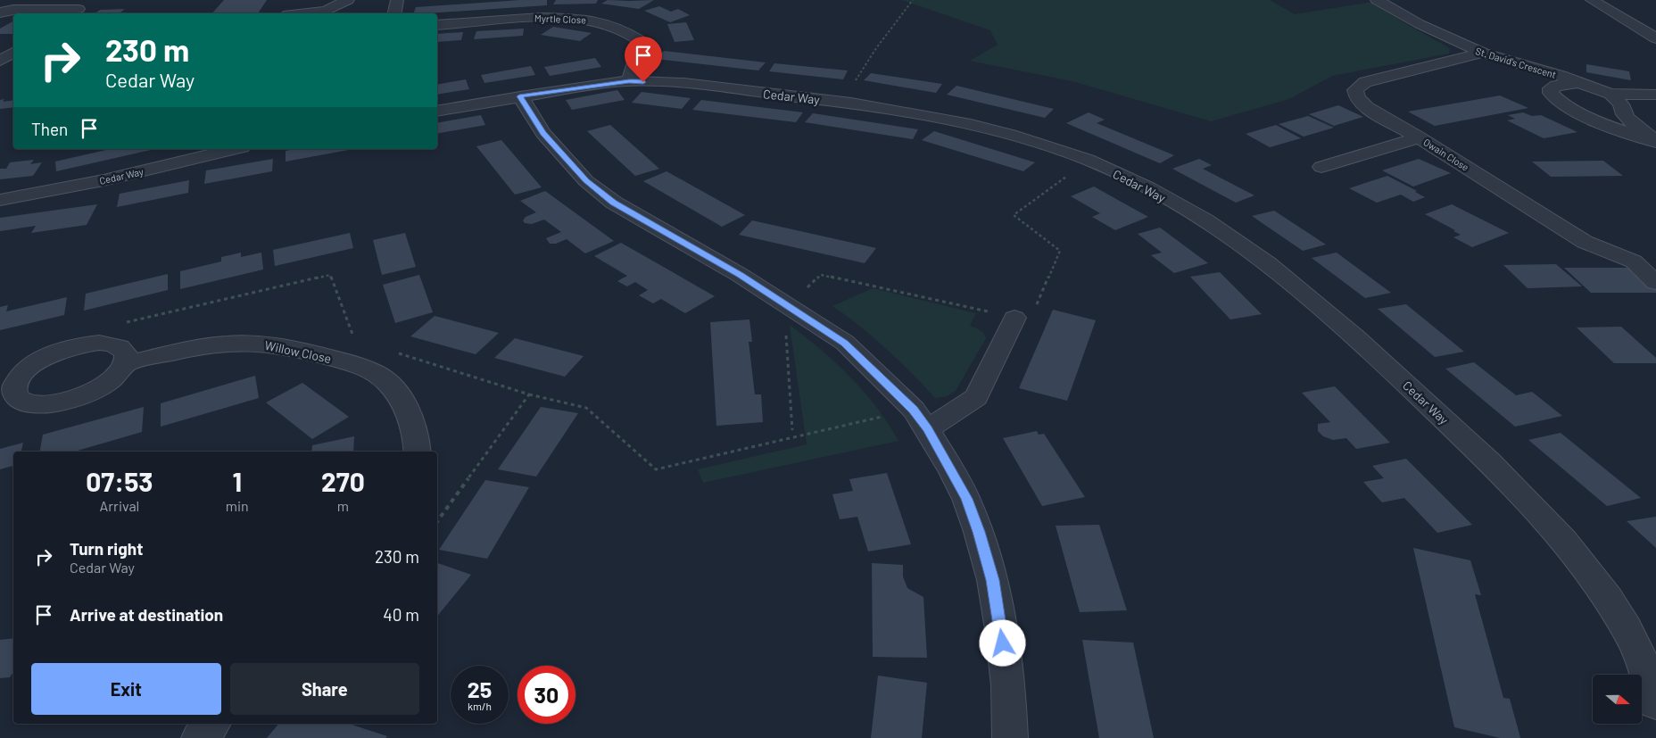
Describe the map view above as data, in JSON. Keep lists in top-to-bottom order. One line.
{"streets":{"street":["Myrtle Close","St. David's Crescent","Cedar Way","Owain Close","Willow Close"]},"crossings":[["Myrtle Close","Cedar Way"],["St. David's Crescent","Owain Close"]],"north":"right","page":{"turn":["230 m","Cedar Way"],"then":"Then","eta":["07:53","Arrival","1","min","270","m"],"list":[{"name":"Turn right","note":"Cedar Way","value":"230 m"},{"name":"Arrive at destination","value":"40 m"}],"buttons":["Exit","Share"],"speed":"25 km/h","limit":"30"}}
